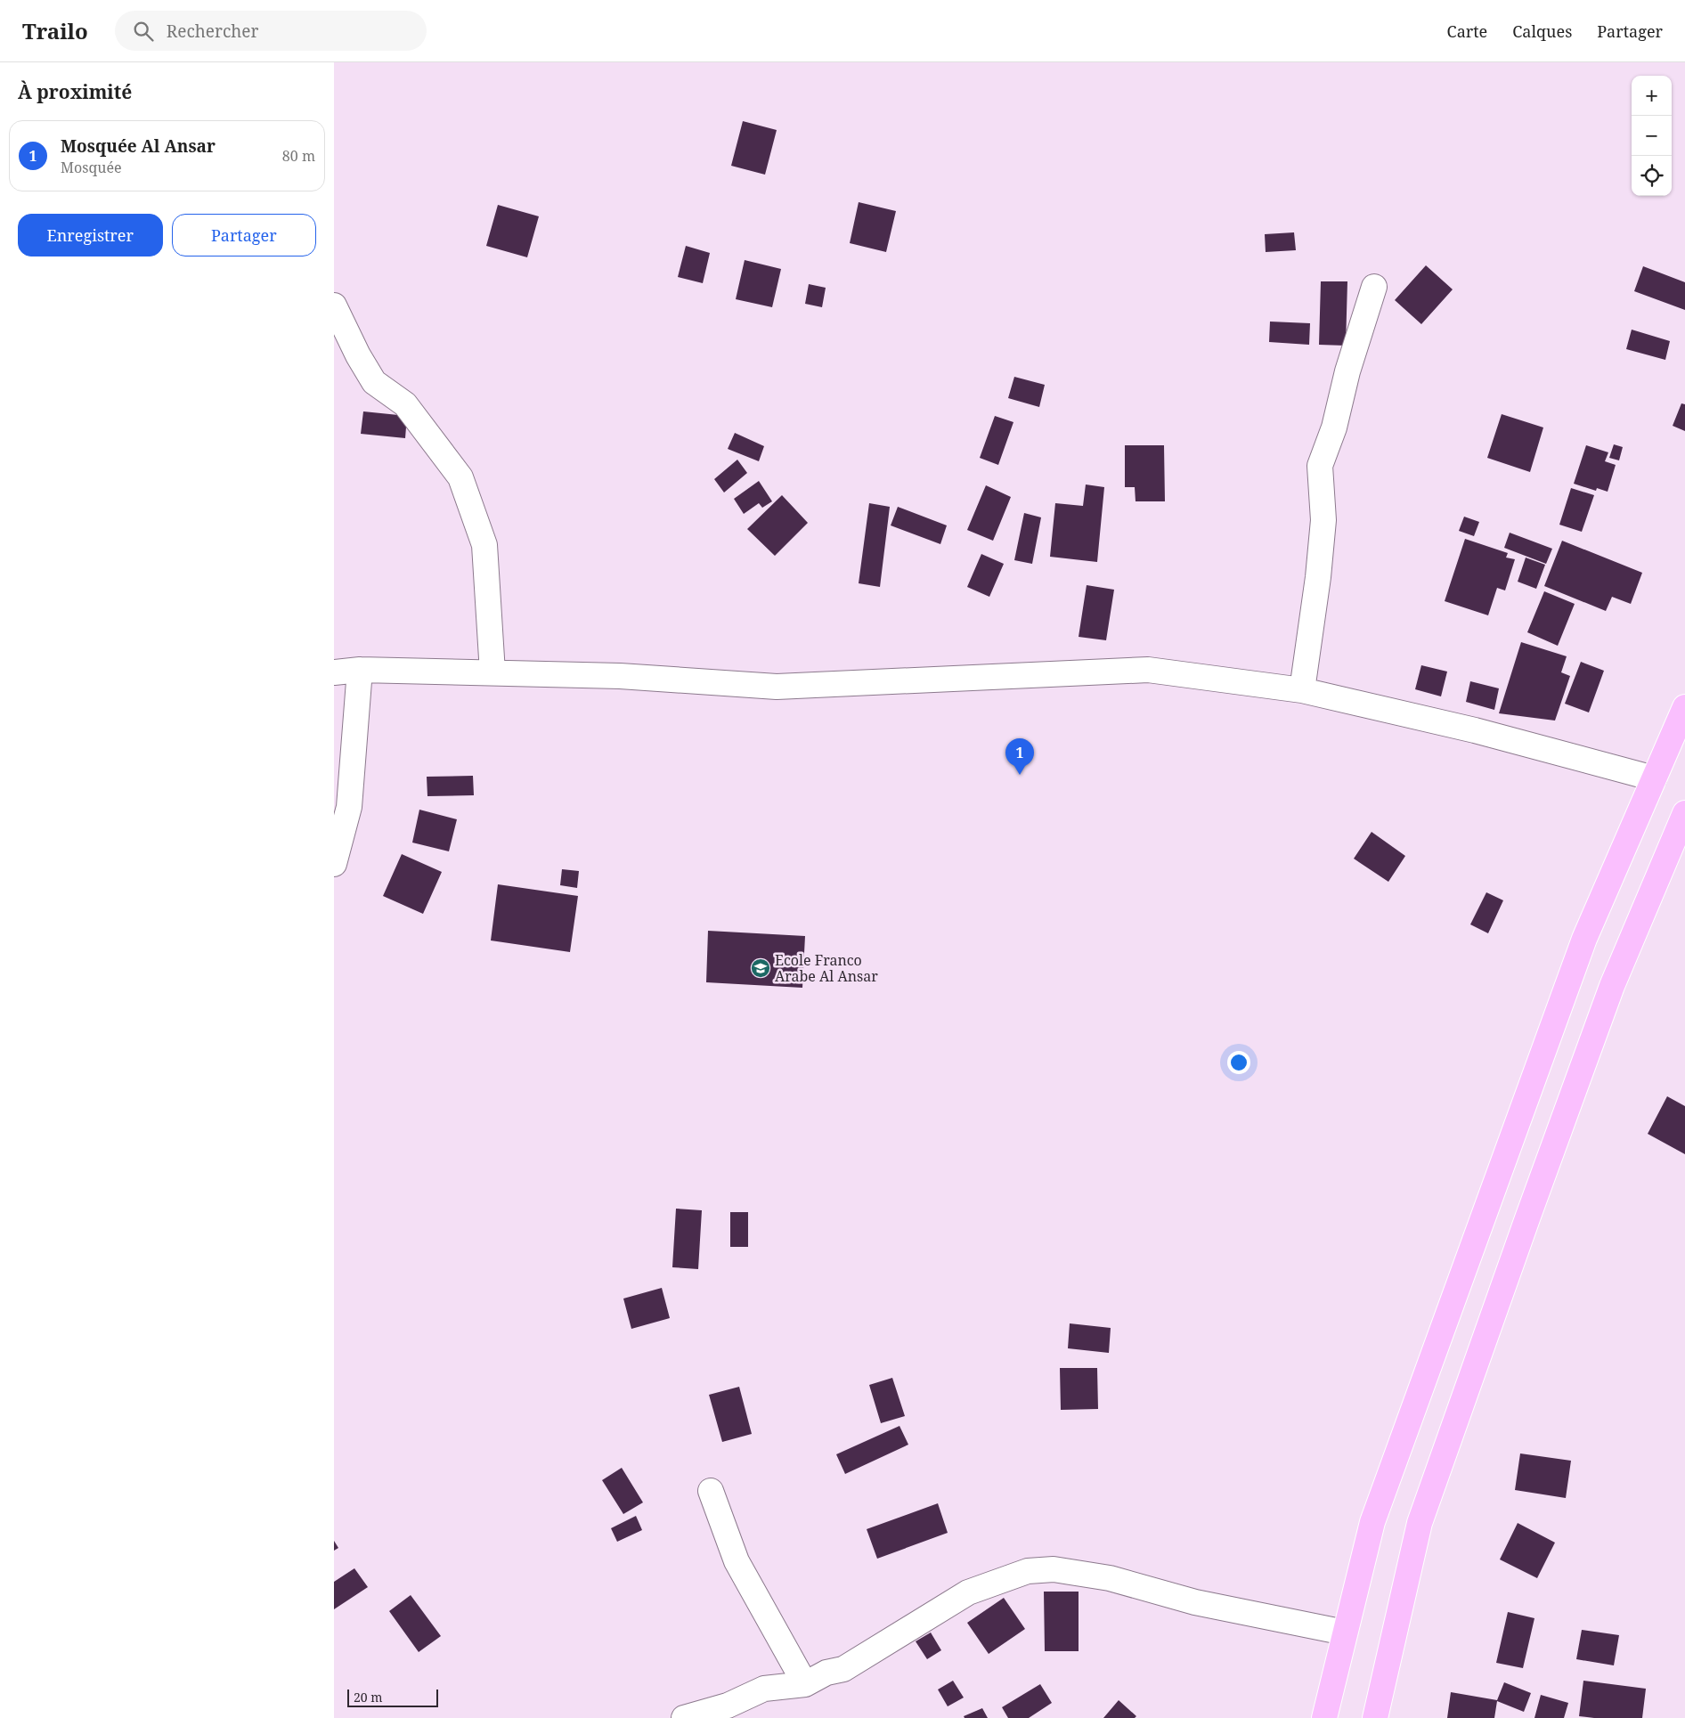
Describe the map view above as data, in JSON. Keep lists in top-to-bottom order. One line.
{"places":{"school or university":["Ecole Franco Arabe Al Ansar"]},"scale_bar":"20 m","page":{"header":"Trailo","search":"Rechercher","nav":["Carte","Calques","Partager"],"heading":"À proximité","map_buttons":["+","−"],"list":[{"mark":"1","name":"Mosquée Al Ansar","note":"Mosquée","value":"80 m"}],"buttons":["Enregistrer","Partager"],"pins":"1","scale":"20 m"}}
